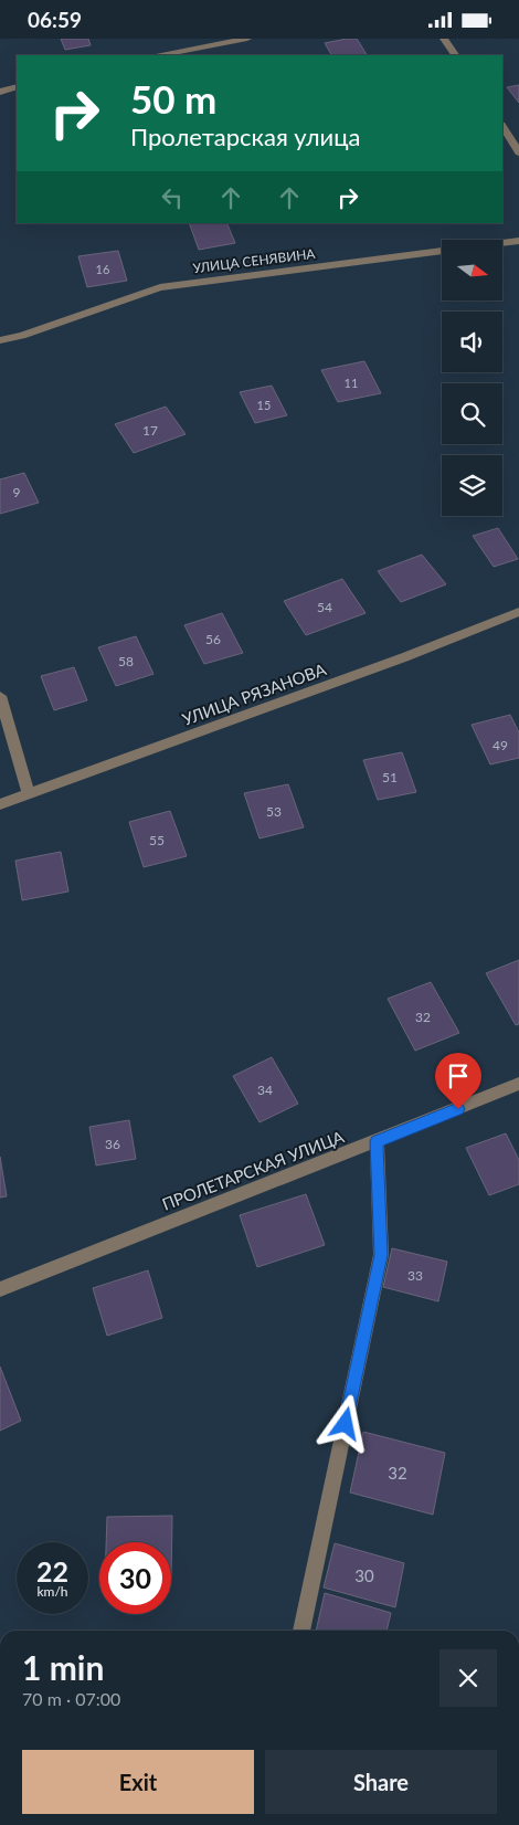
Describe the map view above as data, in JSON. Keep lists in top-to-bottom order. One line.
{"streets":{"street":["УЛИЦА СЕНЯВИНА","УЛИЦА РЯЗАНОВА","ПРОЛЕТАРСКАЯ УЛИЦА"]},"house_numbers":["16","11","15","17","9","54","56","58","49","51","53","55","32","34","36","33","32","30"],"north":"right","page":{"status":"06:59","turn":["50 m","Пролетарская улица"],"speed":"22 km/h","limit":"30","heading":["1 min","70 m · 07:00"],"buttons":["Exit","Share"]}}
